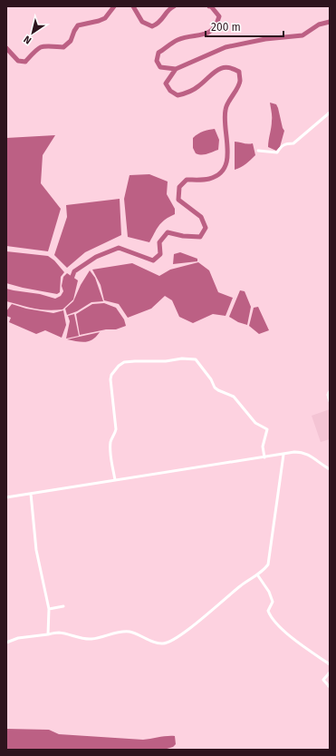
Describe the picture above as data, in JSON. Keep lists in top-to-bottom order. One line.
{"scale_bar":"200 m","north":"bottom left"}
